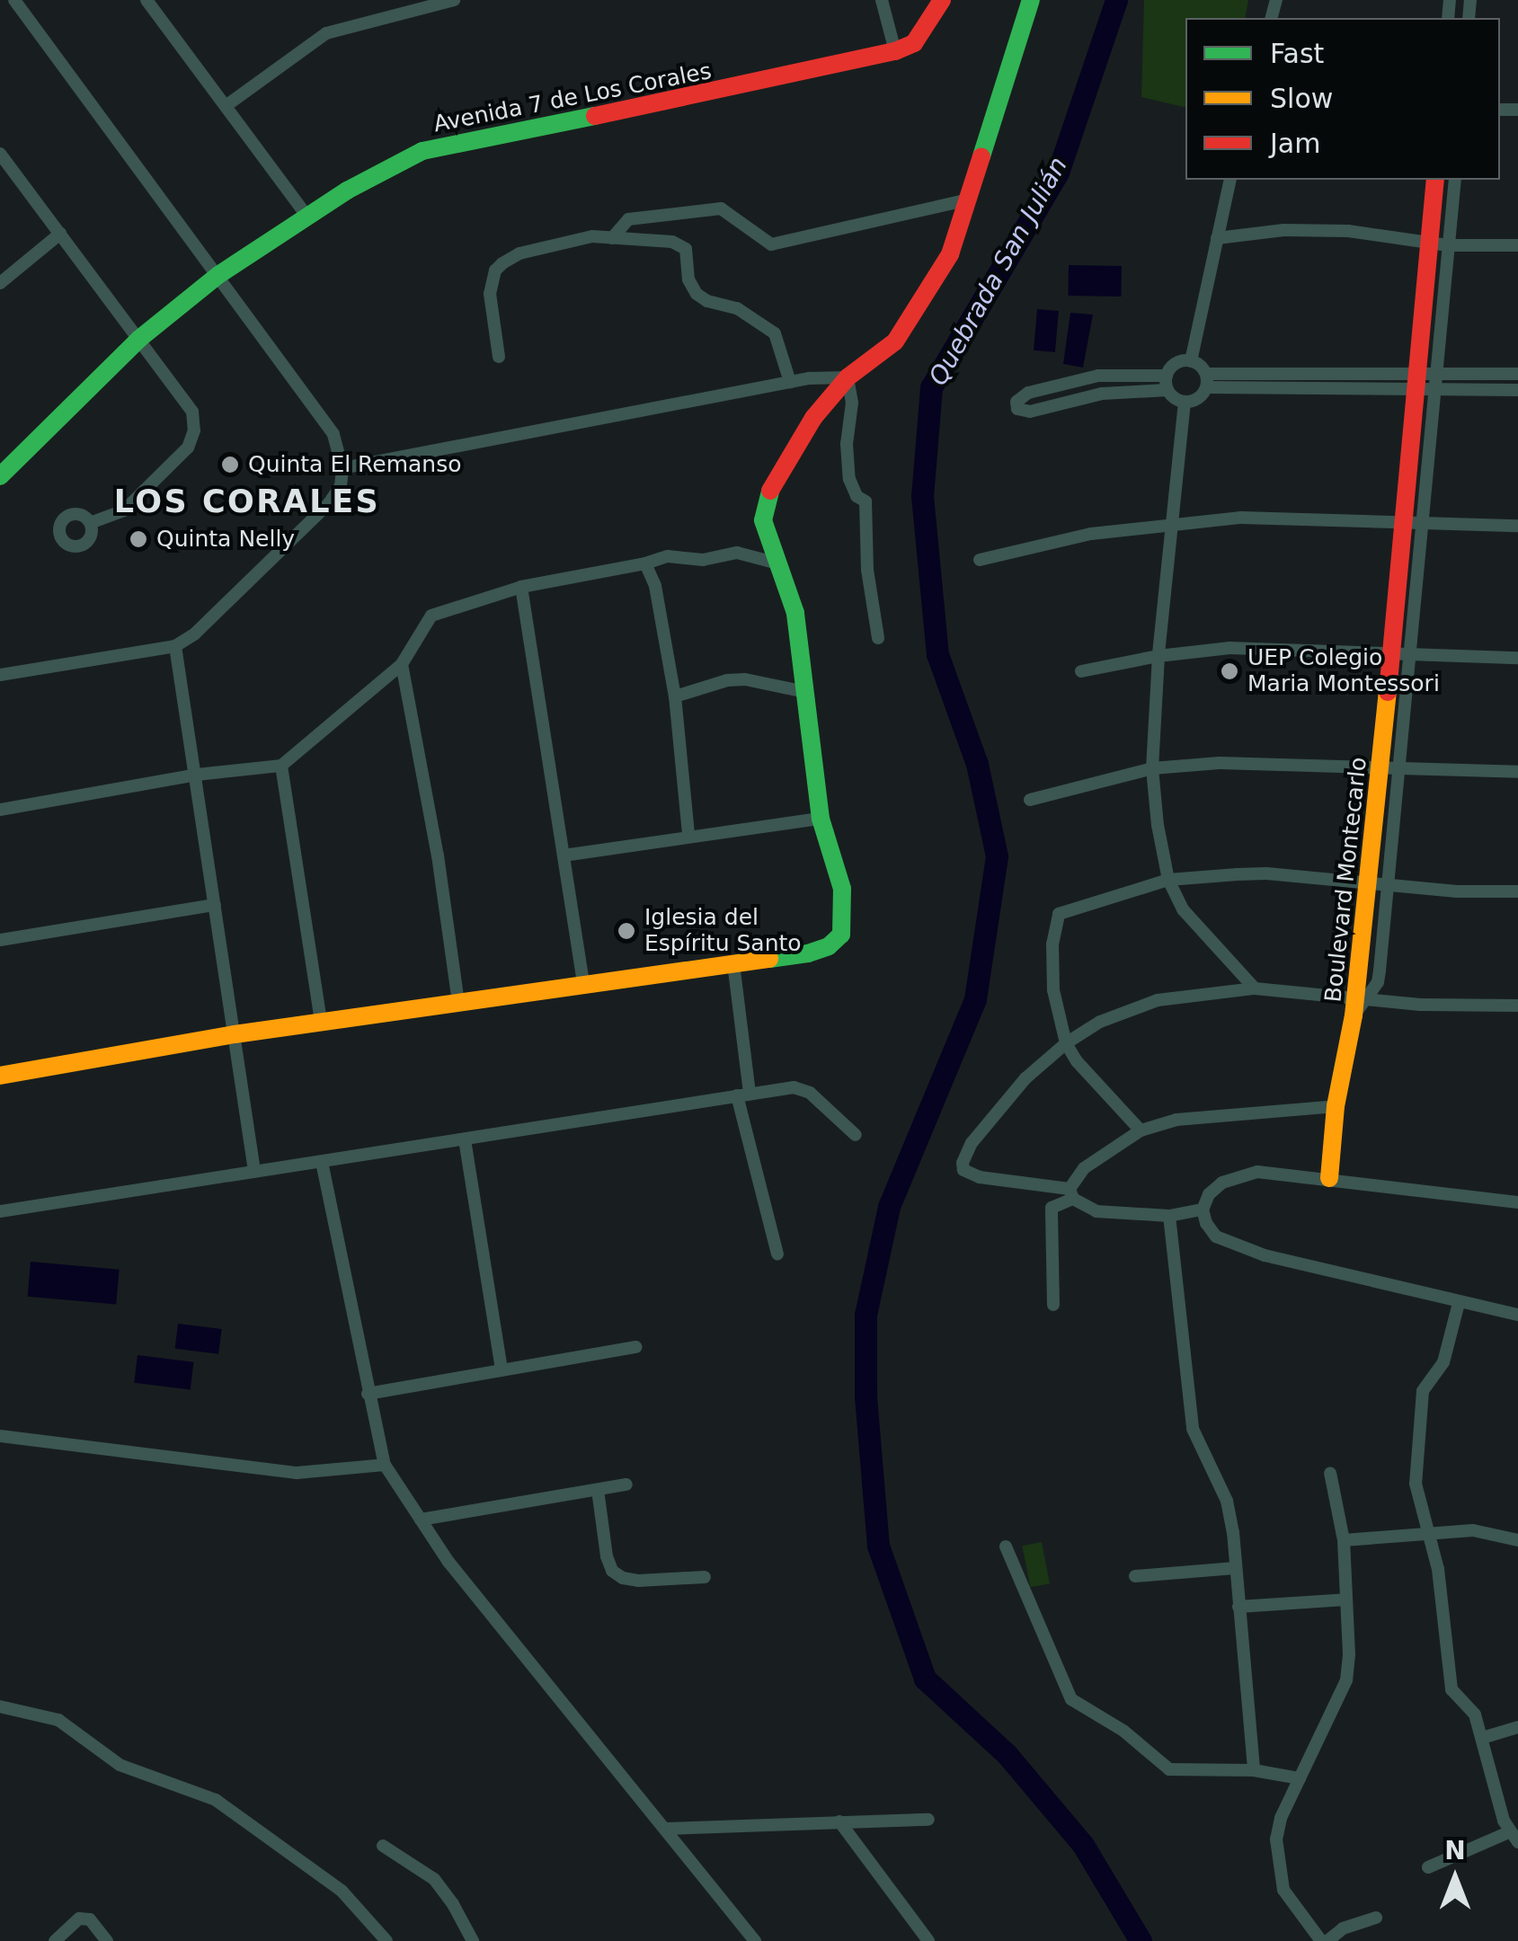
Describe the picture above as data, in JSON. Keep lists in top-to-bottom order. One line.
{"streets":{"street":["Avenida 7 de Los Corales","Boulevard Montecarlo"]},"districts":["LOS CORALES"],"water":["Quebrada San Julián"],"places":["Quinta El Remanso","Quinta Nelly","UEP Colegio Maria Montessori","Iglesia del Espíritu Santo"],"legend":["Fast","Slow","Jam"],"north":"top"}
